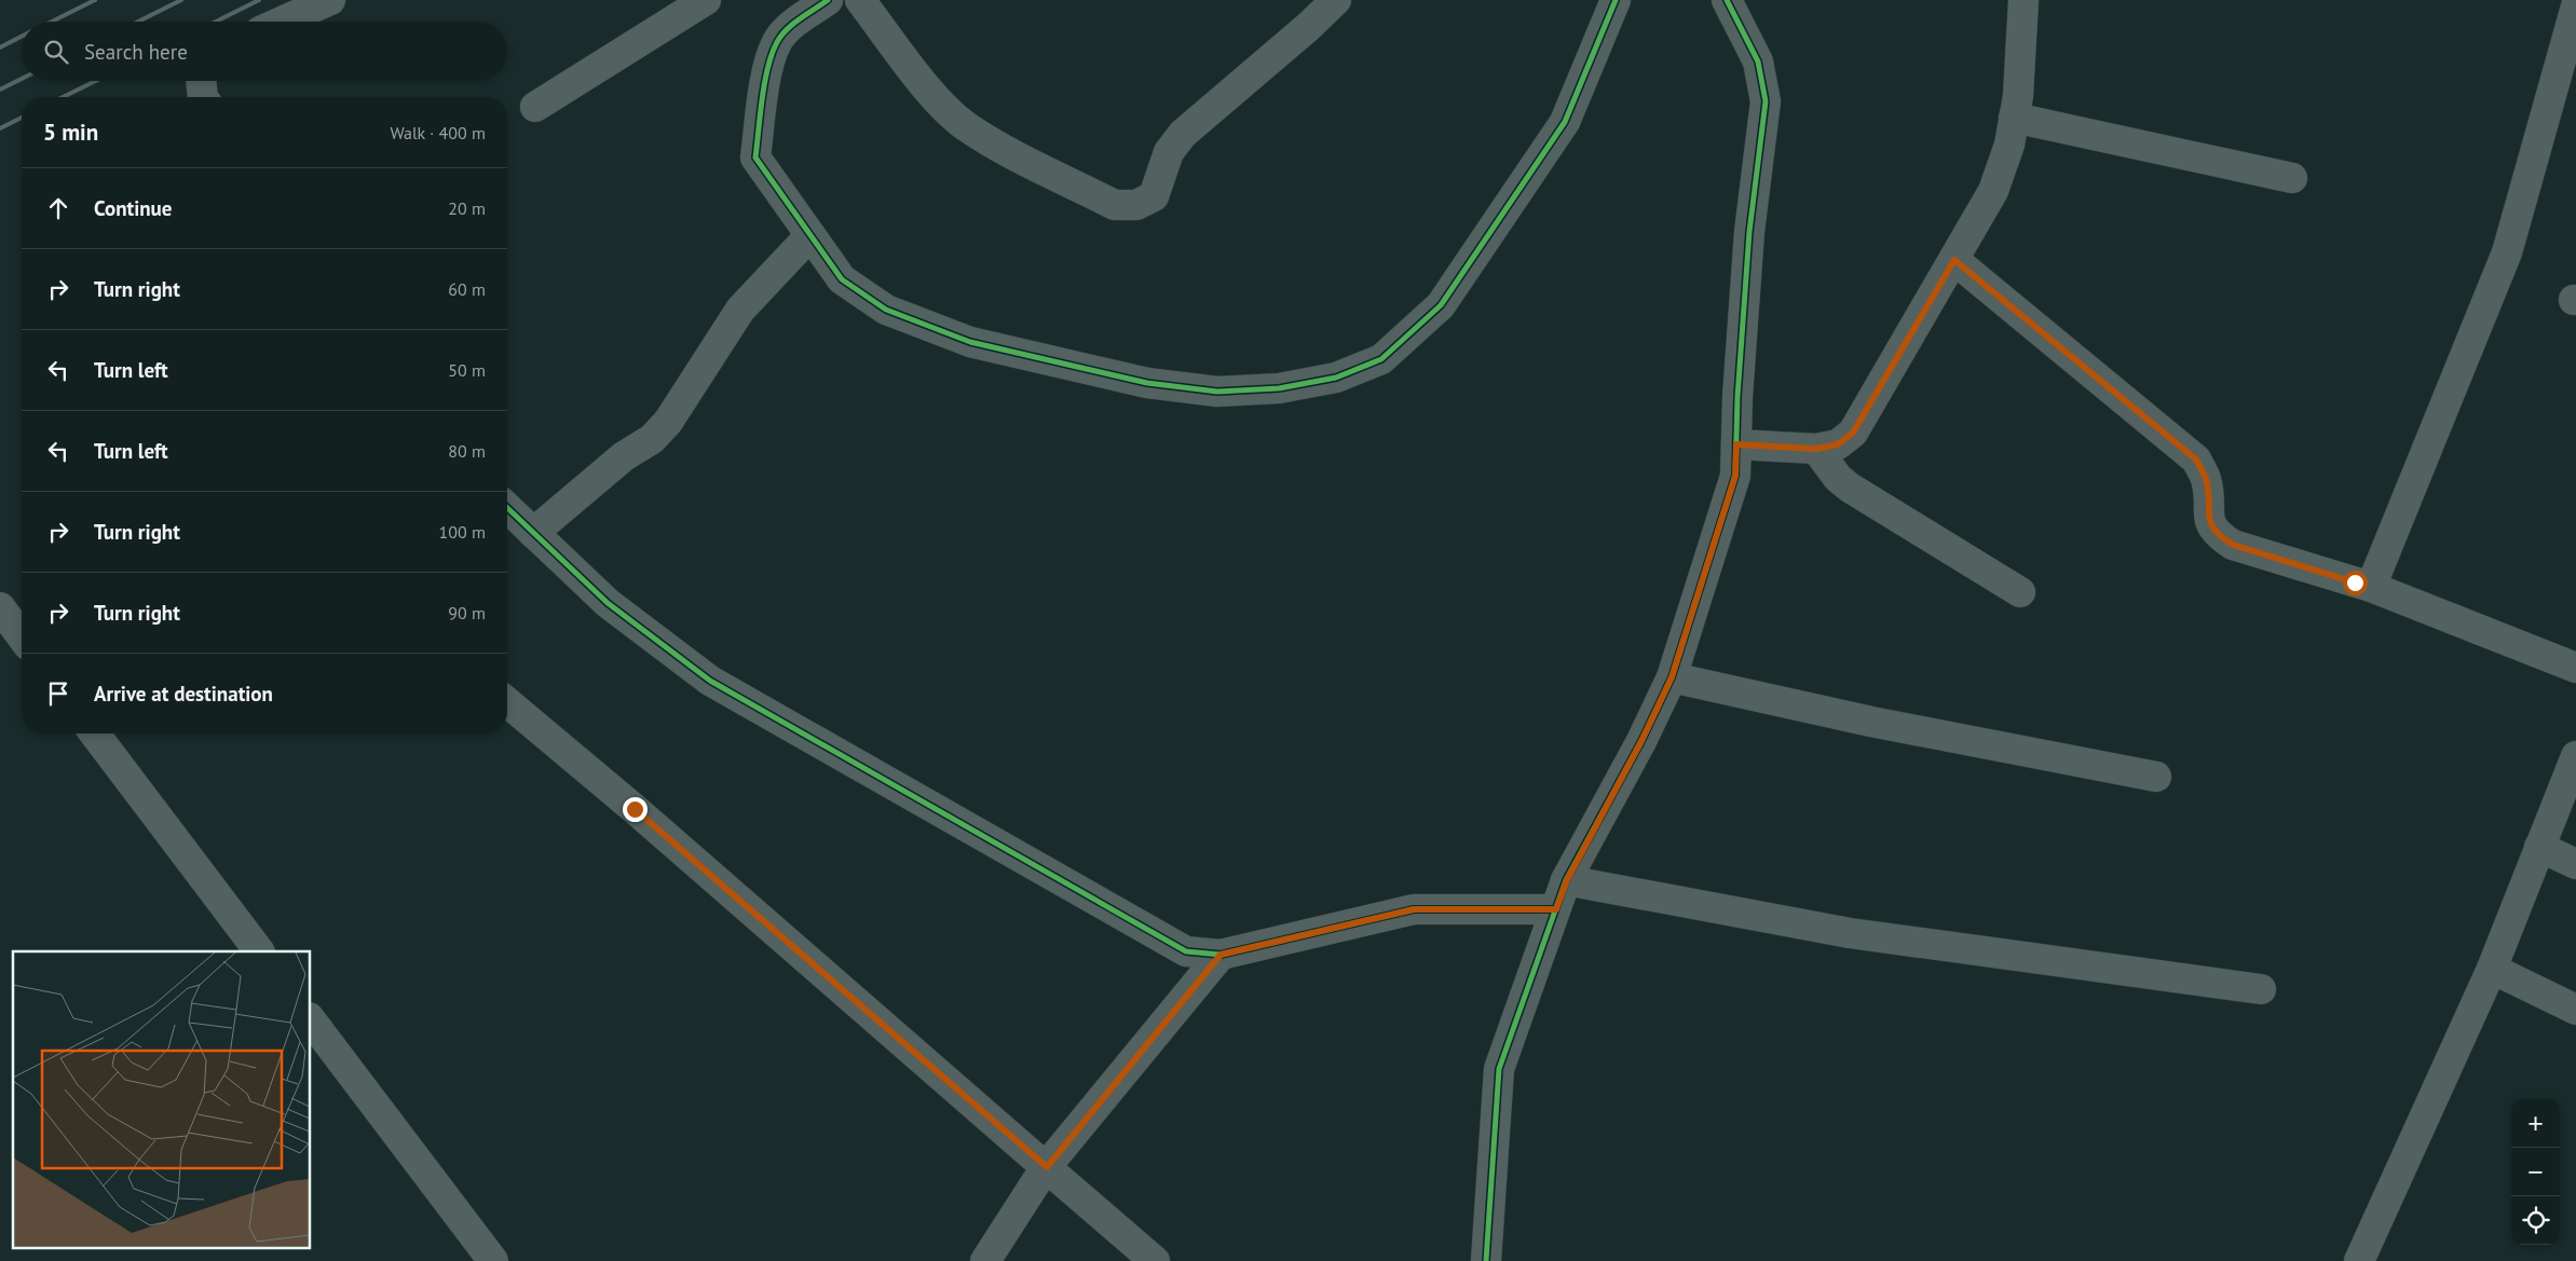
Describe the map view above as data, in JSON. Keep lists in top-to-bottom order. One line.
{"page":{"search":"Search here","heading":["5 min","Walk · 400 m"],"list":[["Continue","20 m"],["Turn right","60 m"],["Turn left","50 m"],["Turn left","80 m"],["Turn right","100 m"],["Turn right","90 m"],"Arrive at destination"],"map_buttons":["+","−"]}}
